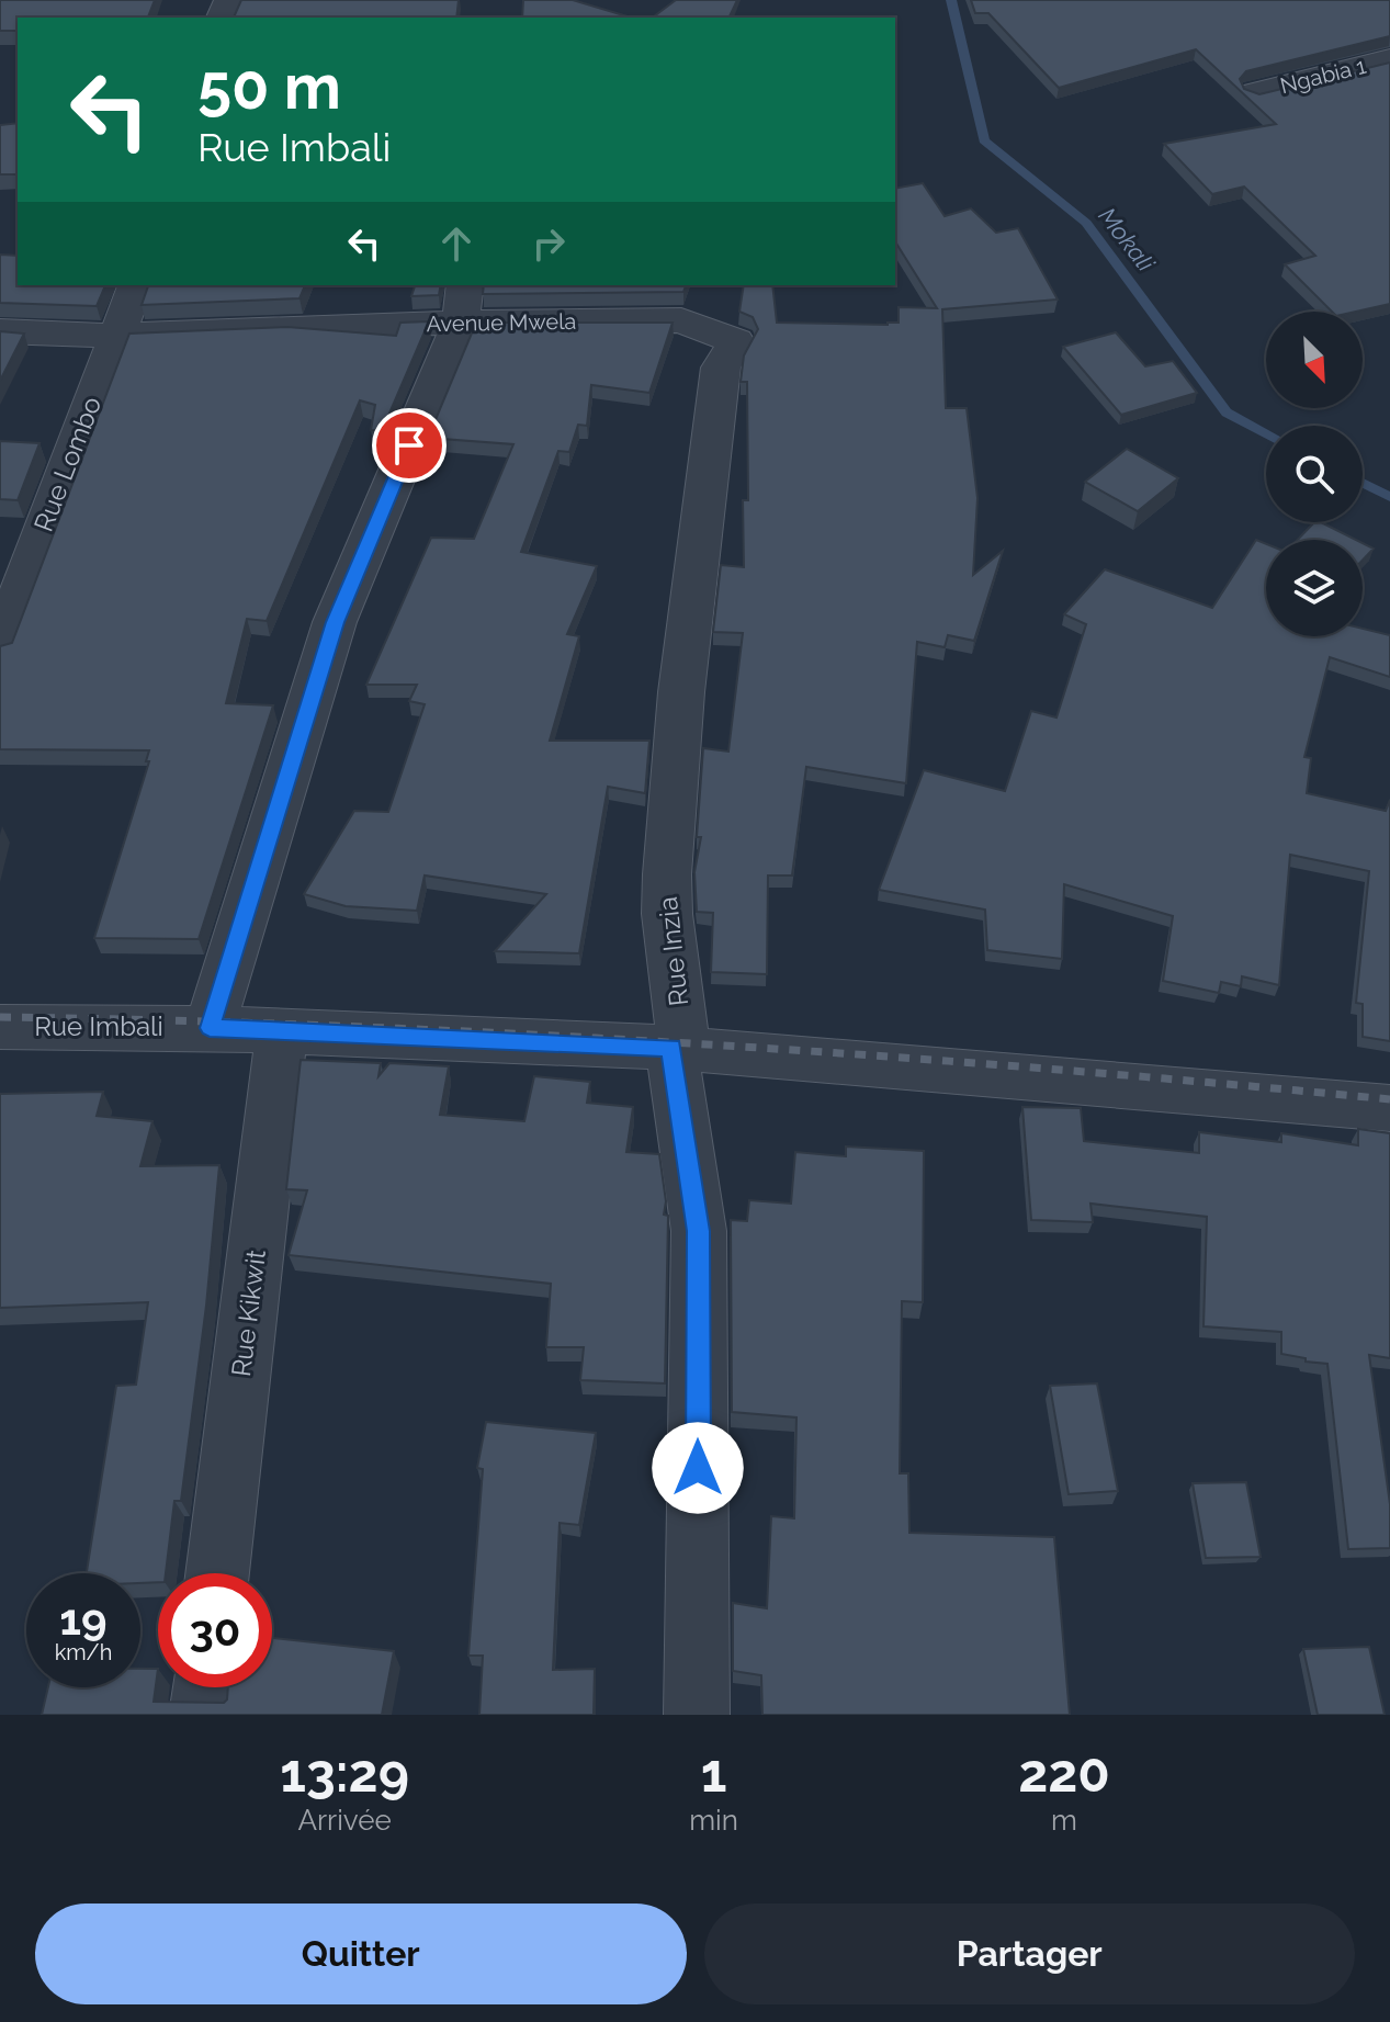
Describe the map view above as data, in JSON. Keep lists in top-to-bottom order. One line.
{"streets":{"street":["Ngabia 1","Avenue Mwela","Rue Lombo","Rue Inzia","Rue Imbali","Rue Kikwit"]},"crossings":[["Avenue Mwela","Rue Lombo"],["Avenue Mwela","Rue Inzia"],["Rue Inzia","Rue Imbali"],["Rue Imbali","Rue Kikwit"]],"water":["Mokali"],"north":"bottom right","page":{"turn":["50 m","Rue Imbali"],"speed":"19 km/h","limit":"30","eta":["13:29","Arrivée","1","min","220","m"],"buttons":["Quitter","Partager"]}}
